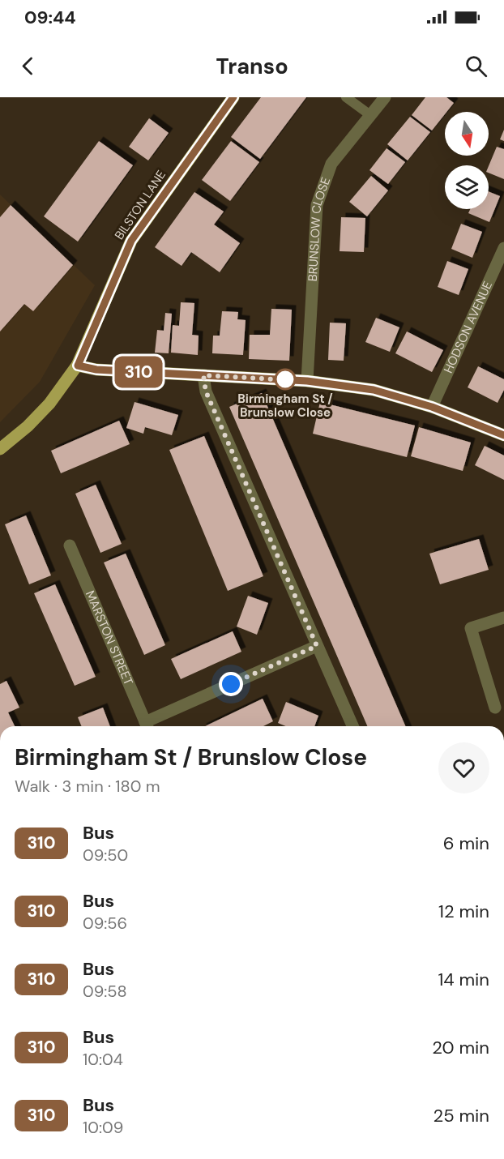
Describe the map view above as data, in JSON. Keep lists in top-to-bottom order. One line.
{"streets":{"main road":["BILSTON LANE"],"street":["BRUNSLOW CLOSE","HODSON AVENUE","MARSTON STREET"]},"places":["Birmingham St / Brunslow Close"],"lines":["bus line 310"],"north":"bottom","page":{"status":"09:44","header":"Transo","on_map":"310","heading":["Birmingham St / Brunslow Close","Walk · 3 min · 180 m"],"list":[{"mark":"310","name":"Bus","note":"09:50","value":"6 min"},{"mark":"310","name":"Bus","note":"09:56","value":"12 min"},{"mark":"310","name":"Bus","note":"09:58","value":"14 min"},{"mark":"310","name":"Bus","note":"10:04","value":"20 min"},{"mark":"310","name":"Bus","note":"10:09","value":"25 min"}]}}
